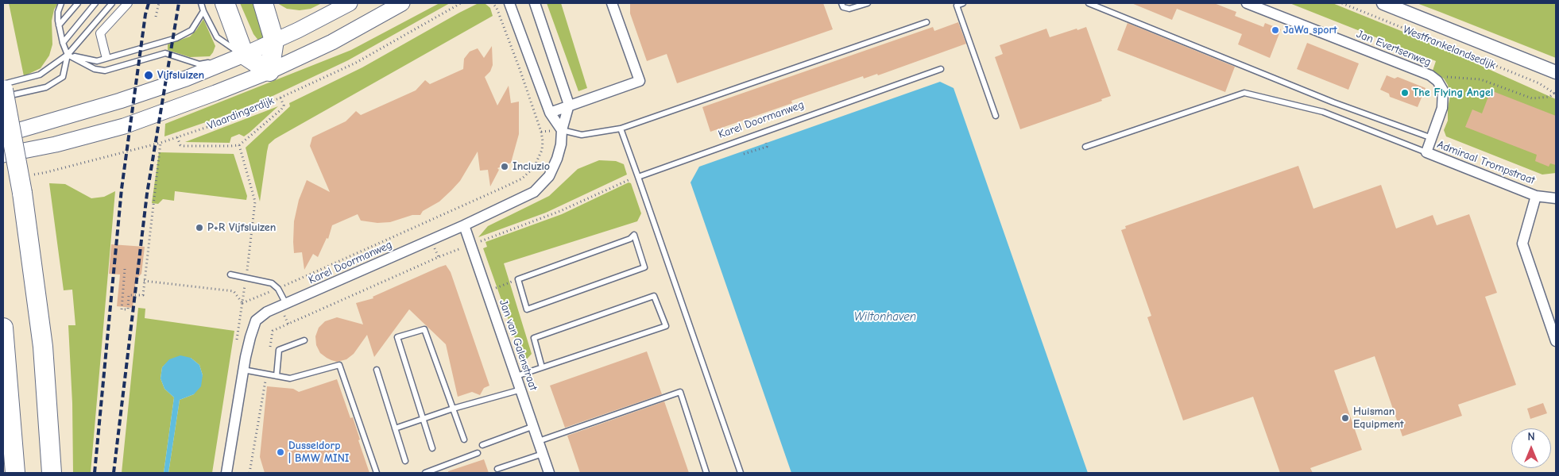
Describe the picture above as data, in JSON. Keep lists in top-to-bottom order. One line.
{"streets":{"street":["Westfrankelandsedijk","Jan Evertsenweg","Karel Doormanweg","Admiraal Trompstraat","Jan van Galenstraat"],"path":["Vlaardingerdijk"]},"crossings":[["Jan Evertsenweg","Admiraal Trompstraat"],["Karel Doormanweg","Jan van Galenstraat"]],"water":["Wiltonhaven"],"places":["JaWa sport","Vijfsluizen","The Flying Angel","Incluzio","P+R Vijfsluizen","Huisman Equipment","Dusseldorp | BMW MINI"],"north":"top"}
